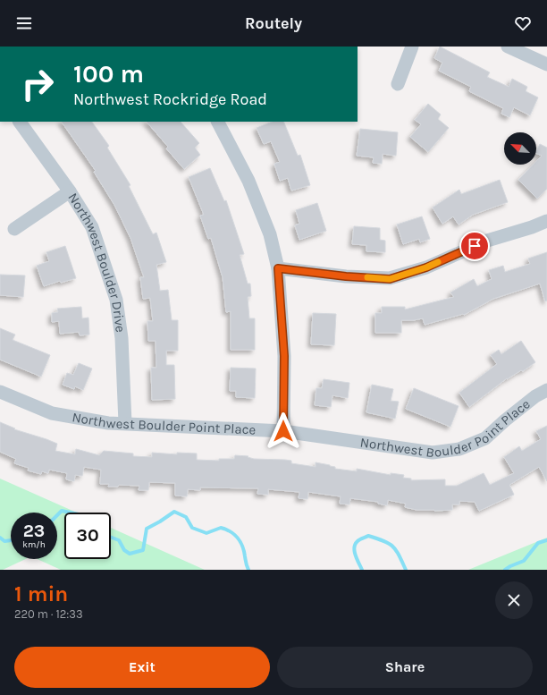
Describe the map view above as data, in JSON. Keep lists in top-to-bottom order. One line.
{"streets":{"street":["Northwest Boulder Drive","Northwest Boulder Point Place"]},"crossings":[["Northwest Boulder Drive","Northwest Boulder Point Place"]],"north":"top left","page":{"header":"Routely","turn":["100 m","Northwest Rockridge Road"],"speed":"23 km/h","limit":"30","heading":["1 min","220 m · 12:33"],"buttons":["Exit","Share"]}}
